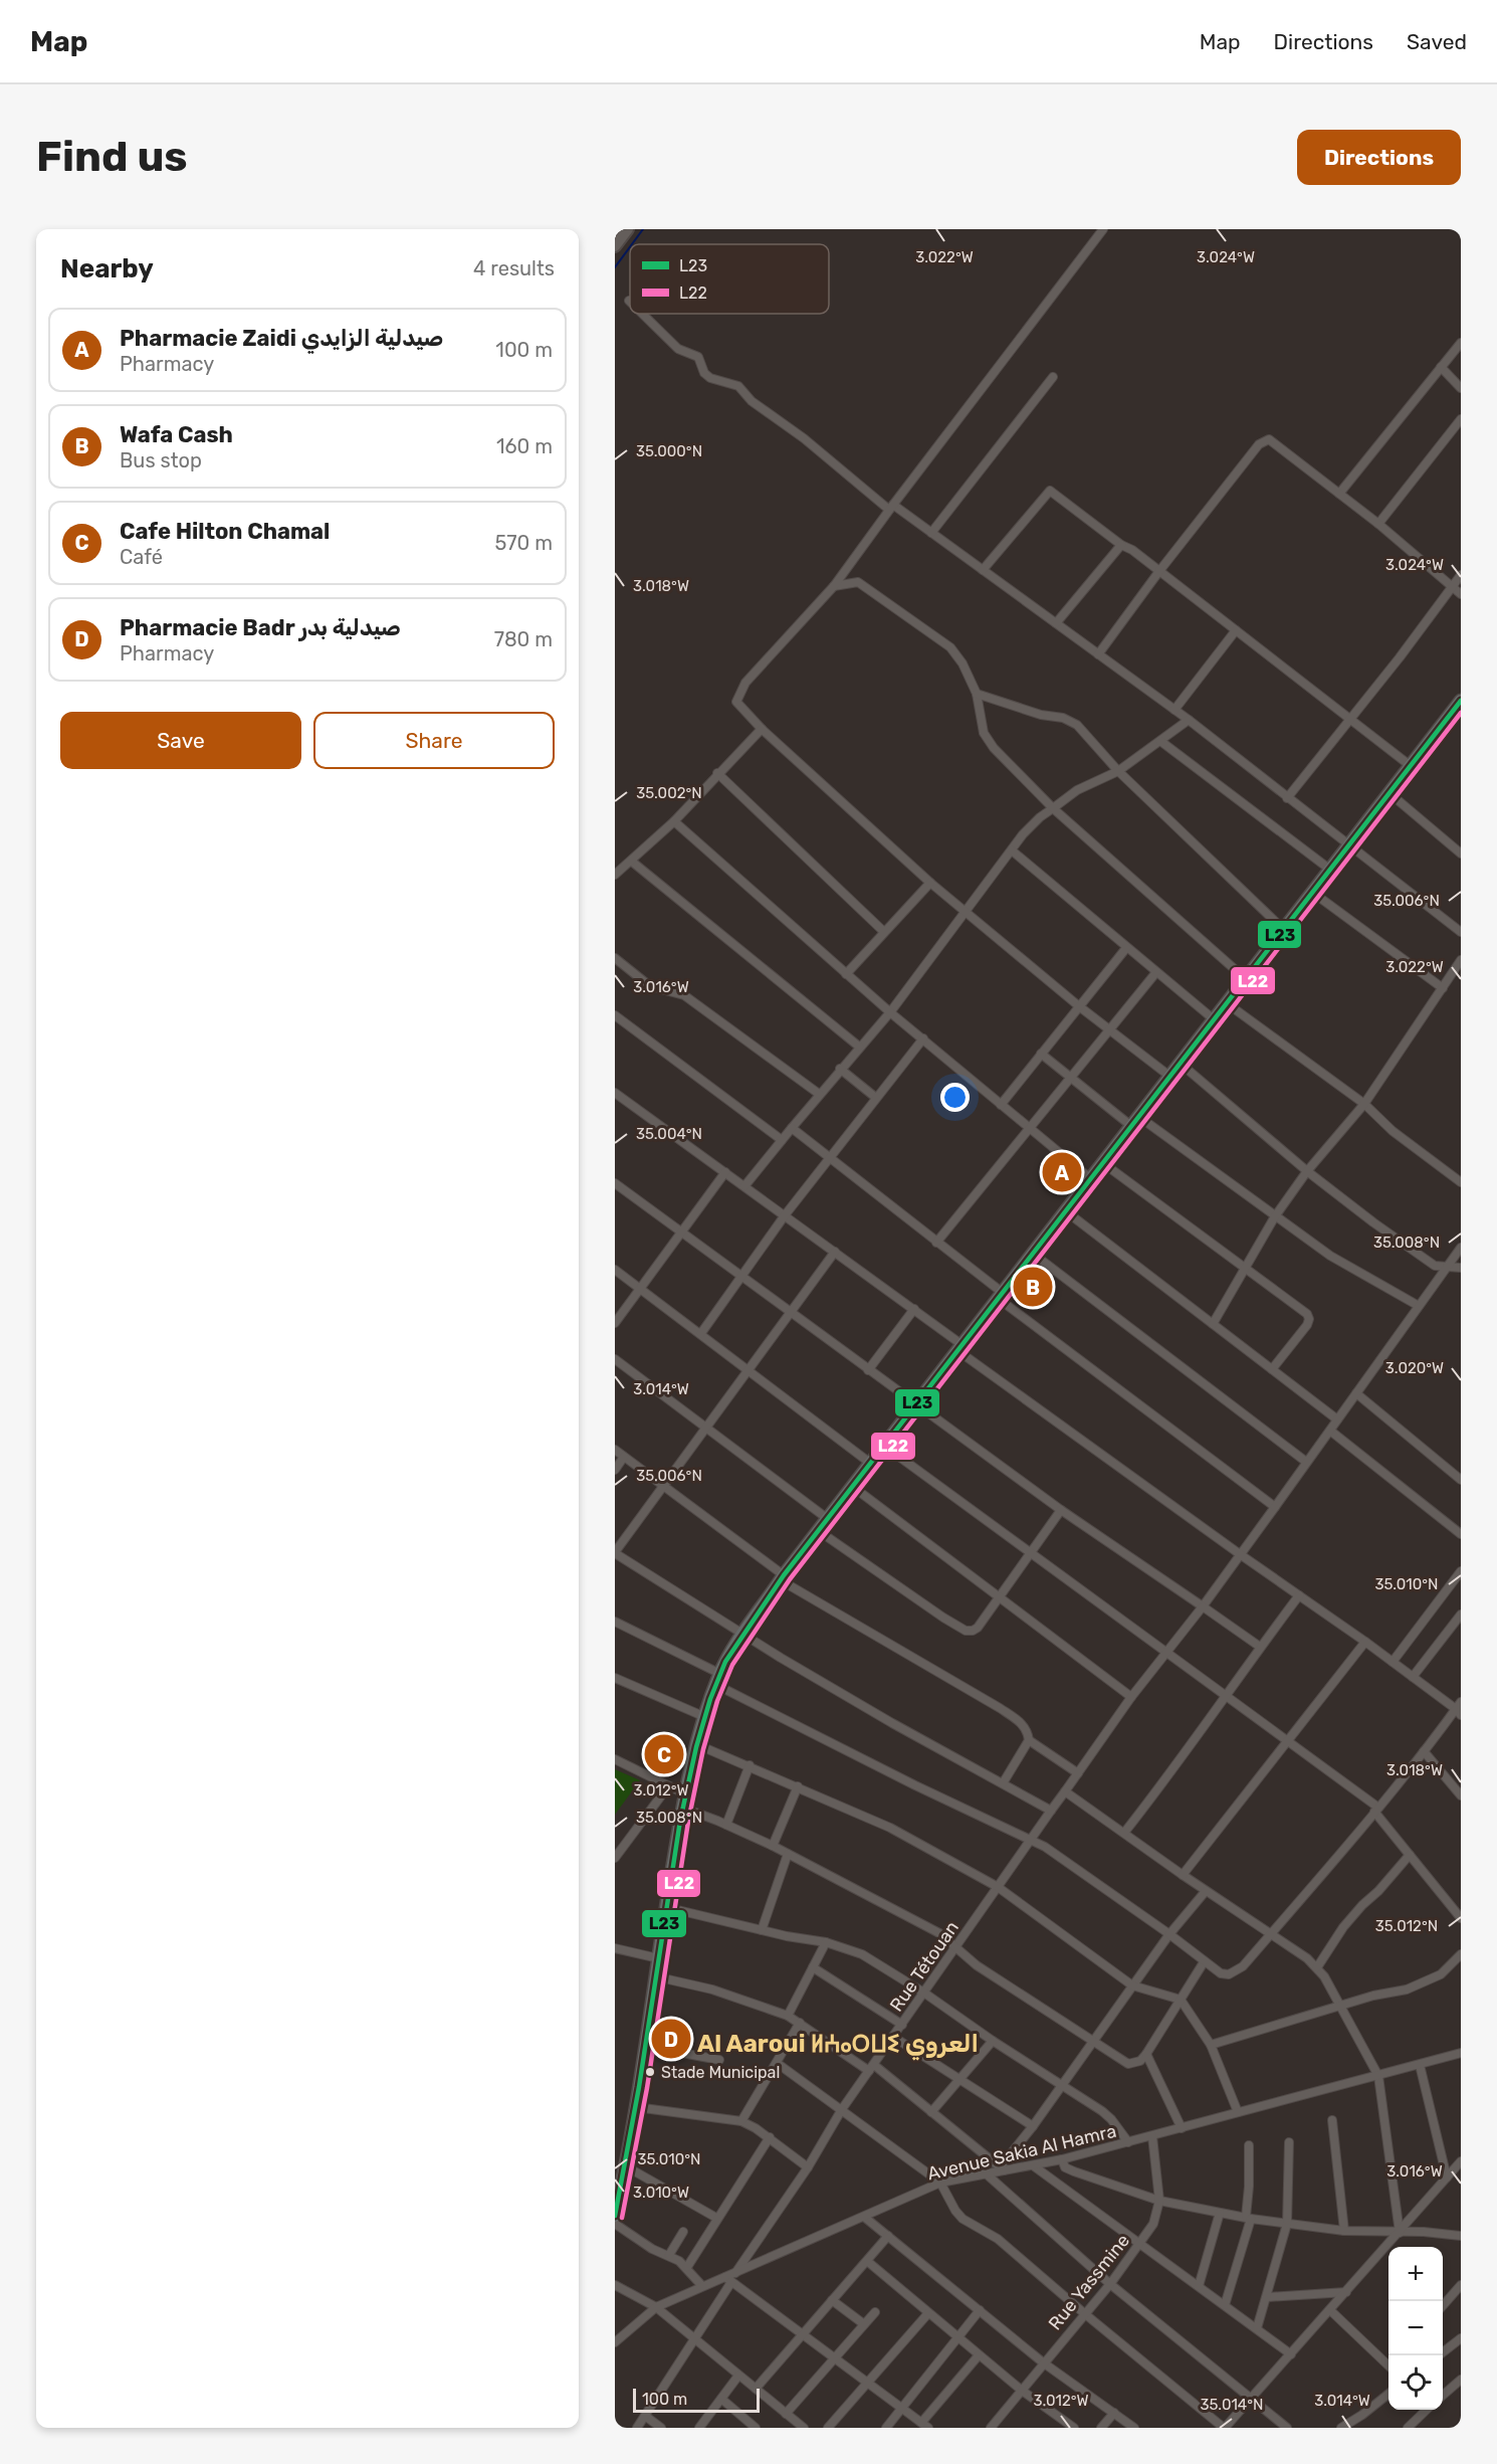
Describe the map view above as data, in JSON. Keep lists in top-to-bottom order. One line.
{"streets":{"street":["Rue Tétouan","Avenue Sakia Al Hamra","Rue Yassmine"]},"crossings":[["Avenue Sakia Al Hamra","Rue Yassmine"]],"districts":["Al Aaroui ⵍⵄⴰⵔⵡⵉ العروي"],"places":["Stade Municipal"],"lines":["transit line L23","transit line L22"],"legend":["L23","L22"],"scale_bar":"100 m","page":{"header":"Map","nav":["Map","Directions","Saved"],"buttons":["Directions",["Save","Share"]],"title":"Find us","heading":["Nearby","4 results"],"list":[{"mark":"A","name":"Pharmacie Zaidi صيدلية الزايدي","note":"Pharmacy","value":"100 m"},{"mark":"B","name":"Wafa Cash","note":"Bus stop","value":"160 m"},{"mark":"C","name":"Cafe Hilton Chamal","note":"Café","value":"570 m"},{"mark":"D","name":"Pharmacie Badr صيدلية بدر","note":"Pharmacy","value":"780 m"}],"pins":["A","B","C","D"],"map_buttons":["+","−"],"scale":"100 m"},"coordinates":["3.022°W","3.024°W","35.000°N","3.018°W","35.002°N","35.006°N","3.016°W","35.004°N","35.008°N","3.020°W","3.014°W","35.010°N","3.012°W","35.012°N","3.010°W","35.014°N"]}
